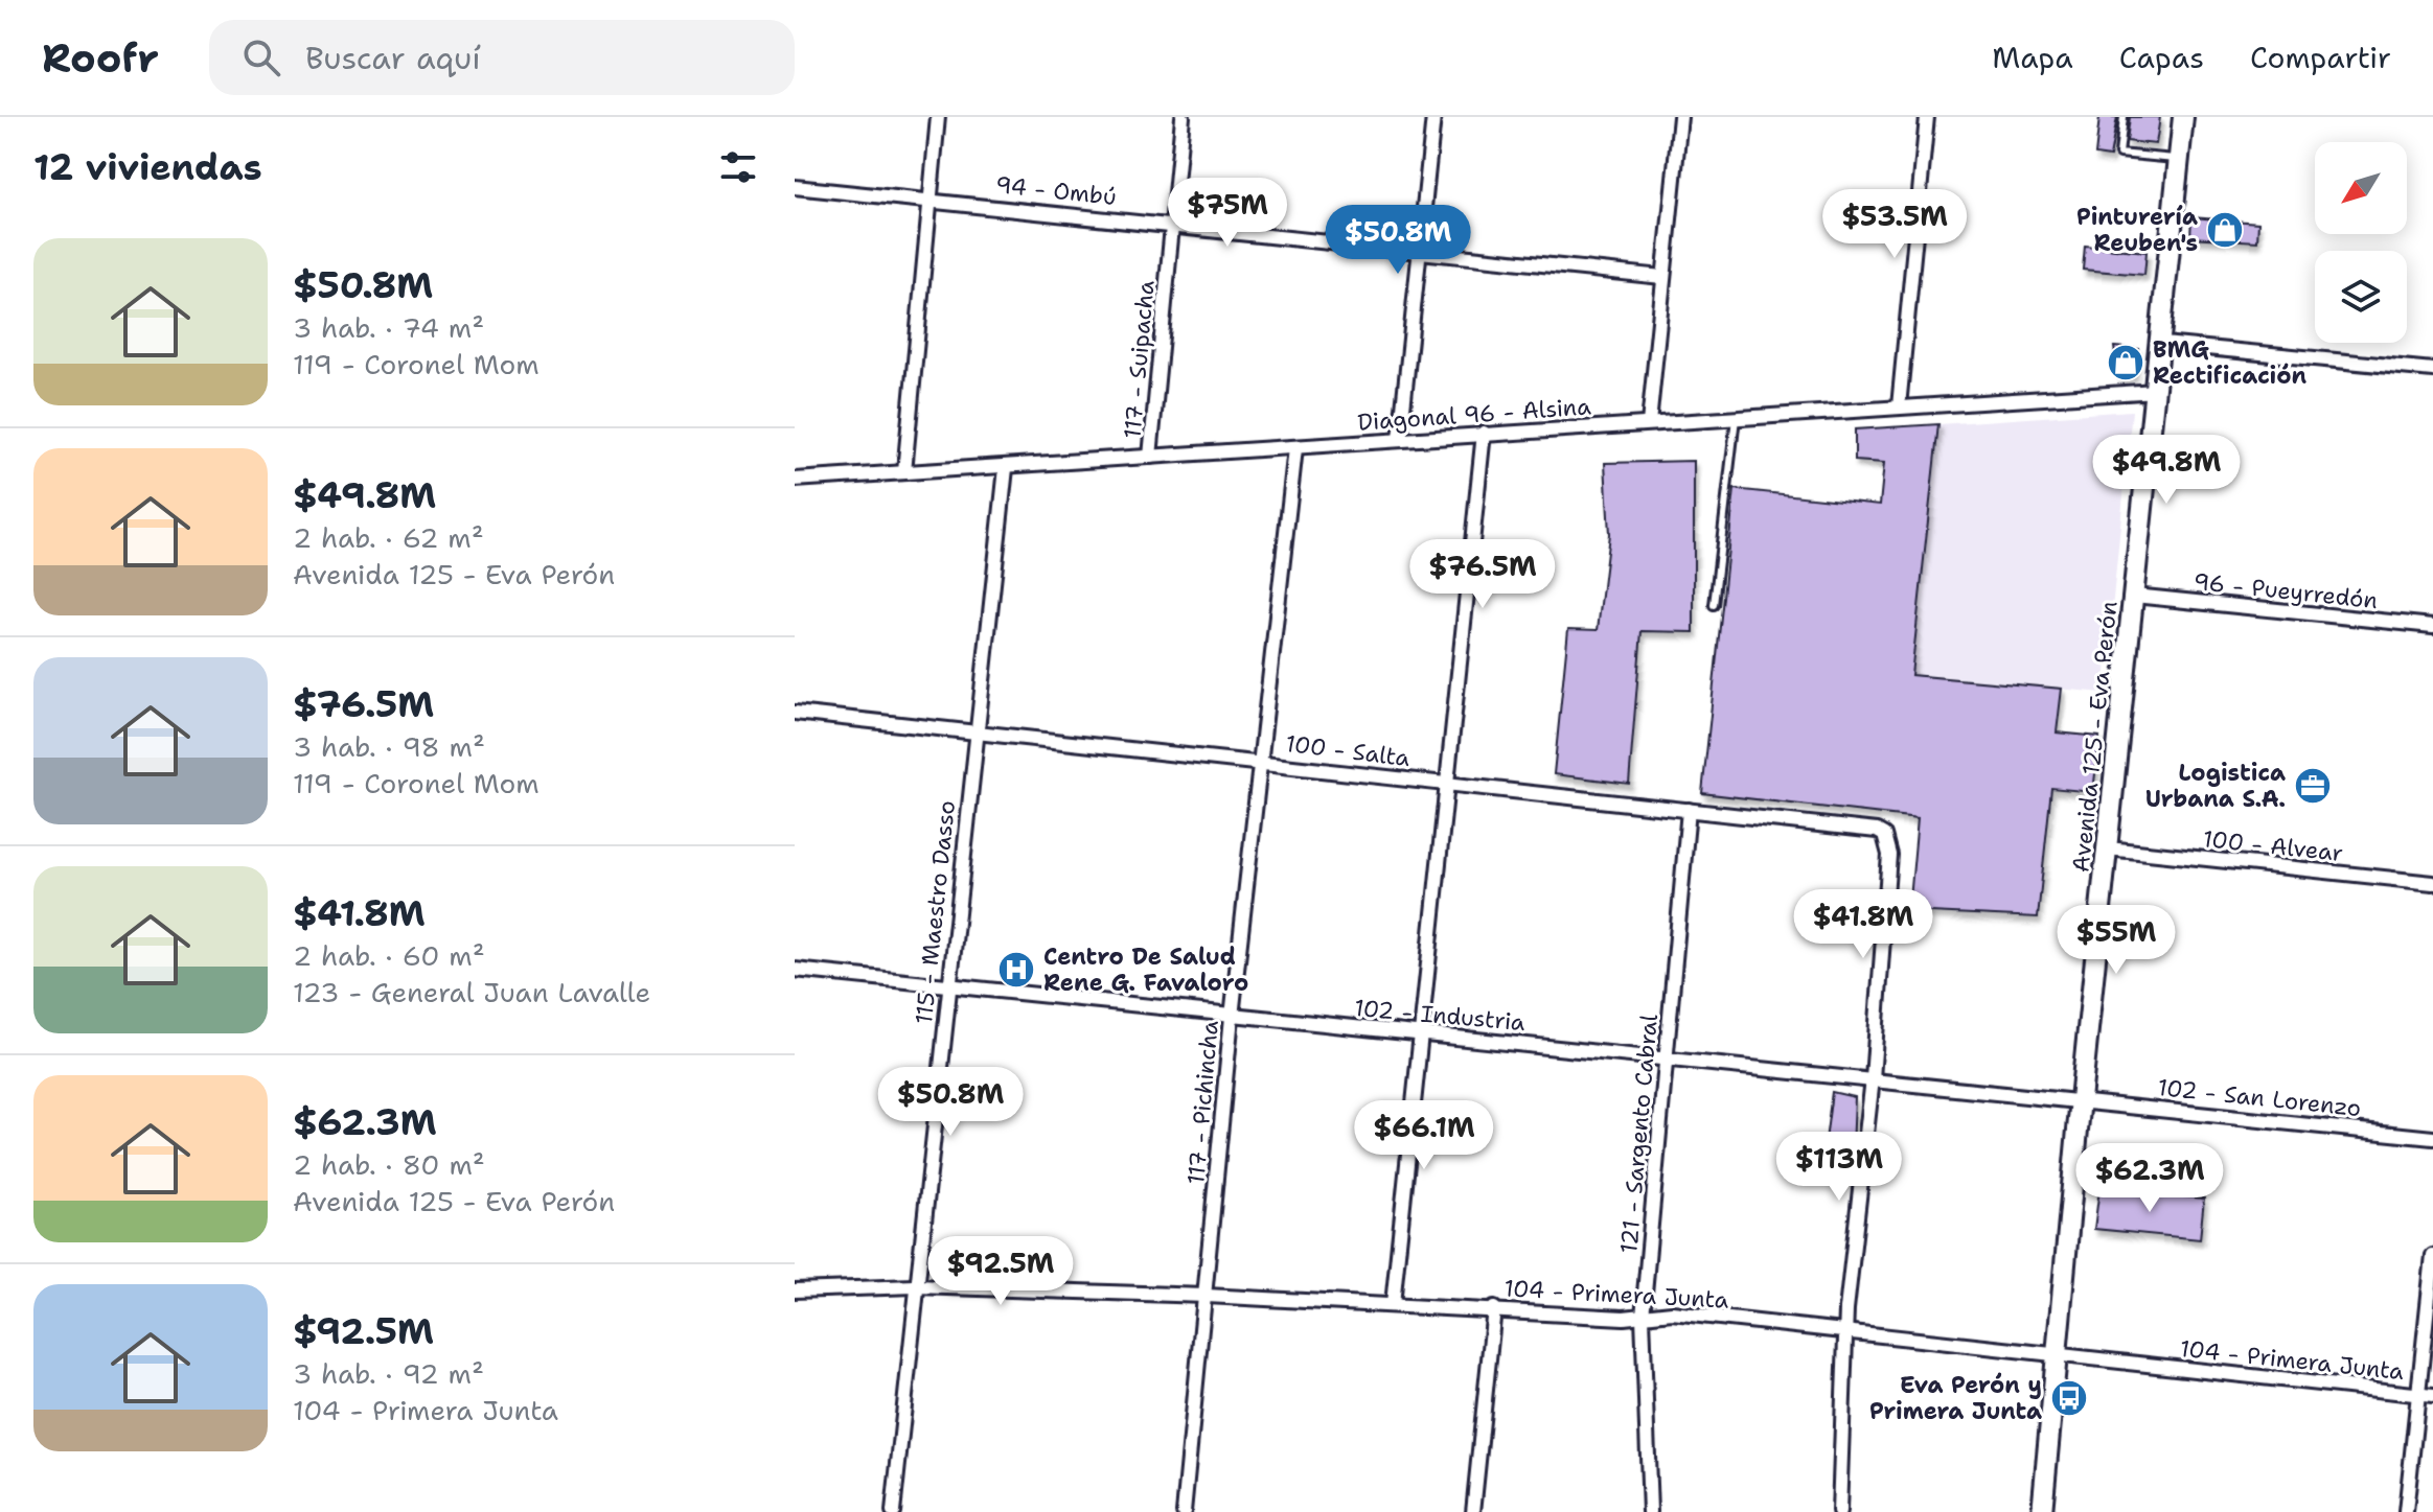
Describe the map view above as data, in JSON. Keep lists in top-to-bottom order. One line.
{"streets":{"main road":["Avenida 125 - Eva Perón"],"street":["94 - Ombú","117 - Suipacha","Diagonal 96 - Alsina","96 - Pueyrredón","100 - Salta","100 - Alvear","115 - Maestro Dasso","102 - Industria","102 - San Lorenzo","117 - Pichincha","121 - Sargento Cabral","104 - Primera Junta"]},"crossings":[["94 - Ombú","117 - Suipacha"],["117 - Suipacha","Diagonal 96 - Alsina"],["Diagonal 96 - Alsina","Avenida 125 - Eva Perón"],["Diagonal 96 - Alsina","115 - Maestro Dasso"],["Diagonal 96 - Alsina","117 - Pichincha"],["96 - Pueyrredón","Avenida 125 - Eva Perón"],["Avenida 125 - Eva Perón","100 - Alvear"],["Avenida 125 - Eva Perón","102 - Industria"],["Avenida 125 - Eva Perón","102 - San Lorenzo"],["Avenida 125 - Eva Perón","104 - Primera Junta"],["100 - Salta","115 - Maestro Dasso"],["100 - Salta","102 - Industria"],["100 - Salta","117 - Pichincha"],["100 - Salta","121 - Sargento Cabral"],["115 - Maestro Dasso","102 - Industria"],["115 - Maestro Dasso","104 - Primera Junta"],["102 - Industria","102 - San Lorenzo"],["102 - Industria","117 - Pichincha"],["102 - Industria","121 - Sargento Cabral"],["117 - Pichincha","104 - Primera Junta"],["121 - Sargento Cabral","104 - Primera Junta"]],"places":{"shop":["Pinturería Reuben's","BMG Rectificación"],"office":["Logistica Urbana S.A."],"hospital":["Centro De Salud Rene G. Favaloro"],"bus stop":["Eva Perón y Primera Junta"]},"north":"bottom left","page":{"header":"Roofr","search":"Buscar aquí","nav":["Mapa","Capas","Compartir"],"heading":"12 viviendas","price":["$75M","$53.5M","$50.8M","$49.8M","$76.5M","$41.8M","$55M","$50.8M","$66.1M","$113M","$62.3M","$92.5M"],"list":[{"name":"$50.8M","note":"3 hab. · 74 m² · 119 - Coronel Mom"},{"name":"$49.8M","note":"2 hab. · 62 m² · Avenida 125 - Eva Perón"},{"name":"$76.5M","note":"3 hab. · 98 m² · 119 - Coronel Mom"},{"name":"$41.8M","note":"2 hab. · 60 m² · 123 - General Juan Lavalle"},{"name":"$62.3M","note":"2 hab. · 80 m² · Avenida 125 - Eva Perón"},{"name":"$92.5M","note":"3 hab. · 92 m² · 104 - Primera Junta"}]}}
